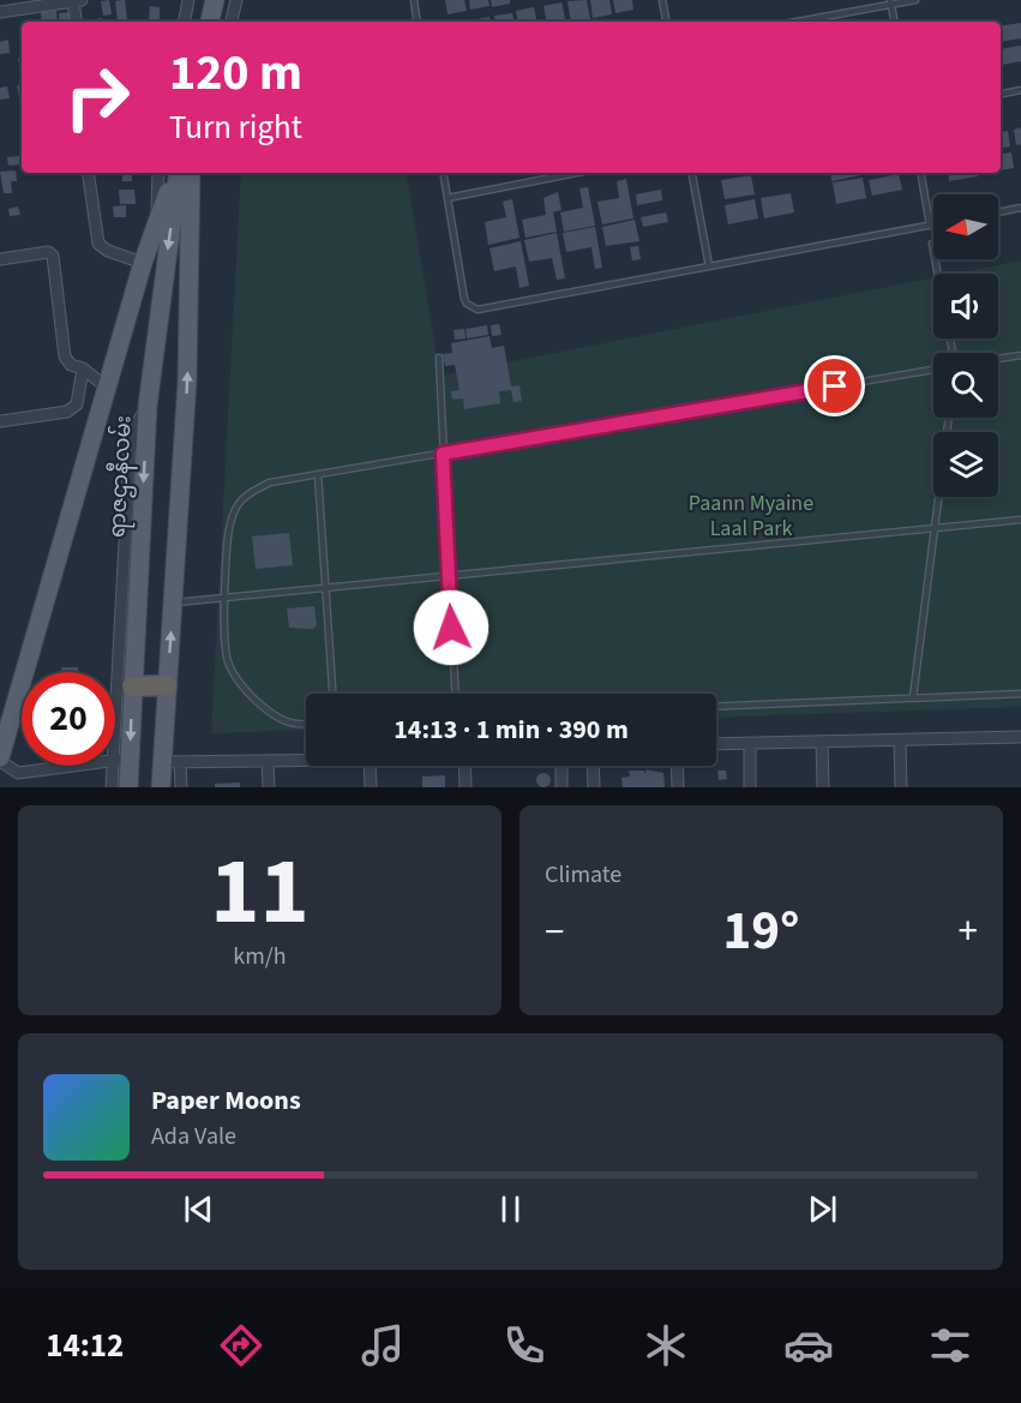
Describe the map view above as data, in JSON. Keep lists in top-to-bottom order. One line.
{"streets":{"main road":["ရာဇဌာနီလမ်း"]},"parks":["Paann Myaine Laal Park"],"north":"left","page":{"turn":["120 m","Turn right"],"limit":"20","trip":"14:13 · 1 min · 390 m","tile":[["11","km/h"],"Climate"],"heat":["−","19°","+"],"song":["Paper Moons","Ada Vale"],"tabs":"14:12"}}
